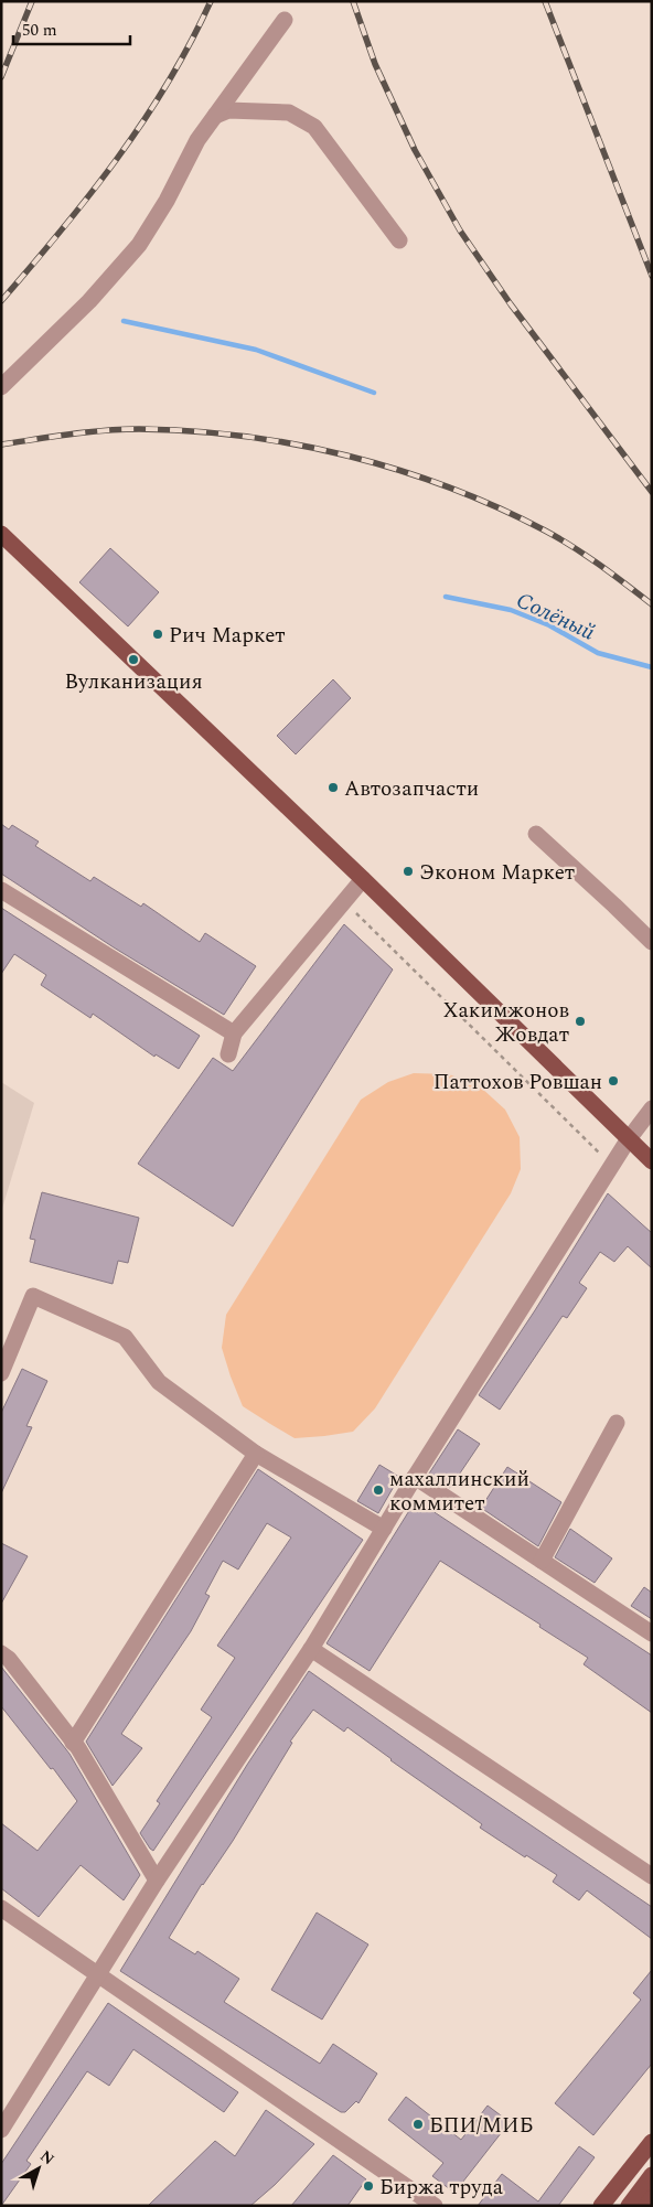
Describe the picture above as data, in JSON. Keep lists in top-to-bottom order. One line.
{"water":["Солёный"],"places":["Рич Маркет","Вулканизация","Автозапчасти","Эконом Маркет","Хакимжонов Жовдат","Паттохов Ровшан","махаллинский коммитет","БПИ/МИБ","Биржа труда"],"scale_bar":"50 m","north":"top right"}
